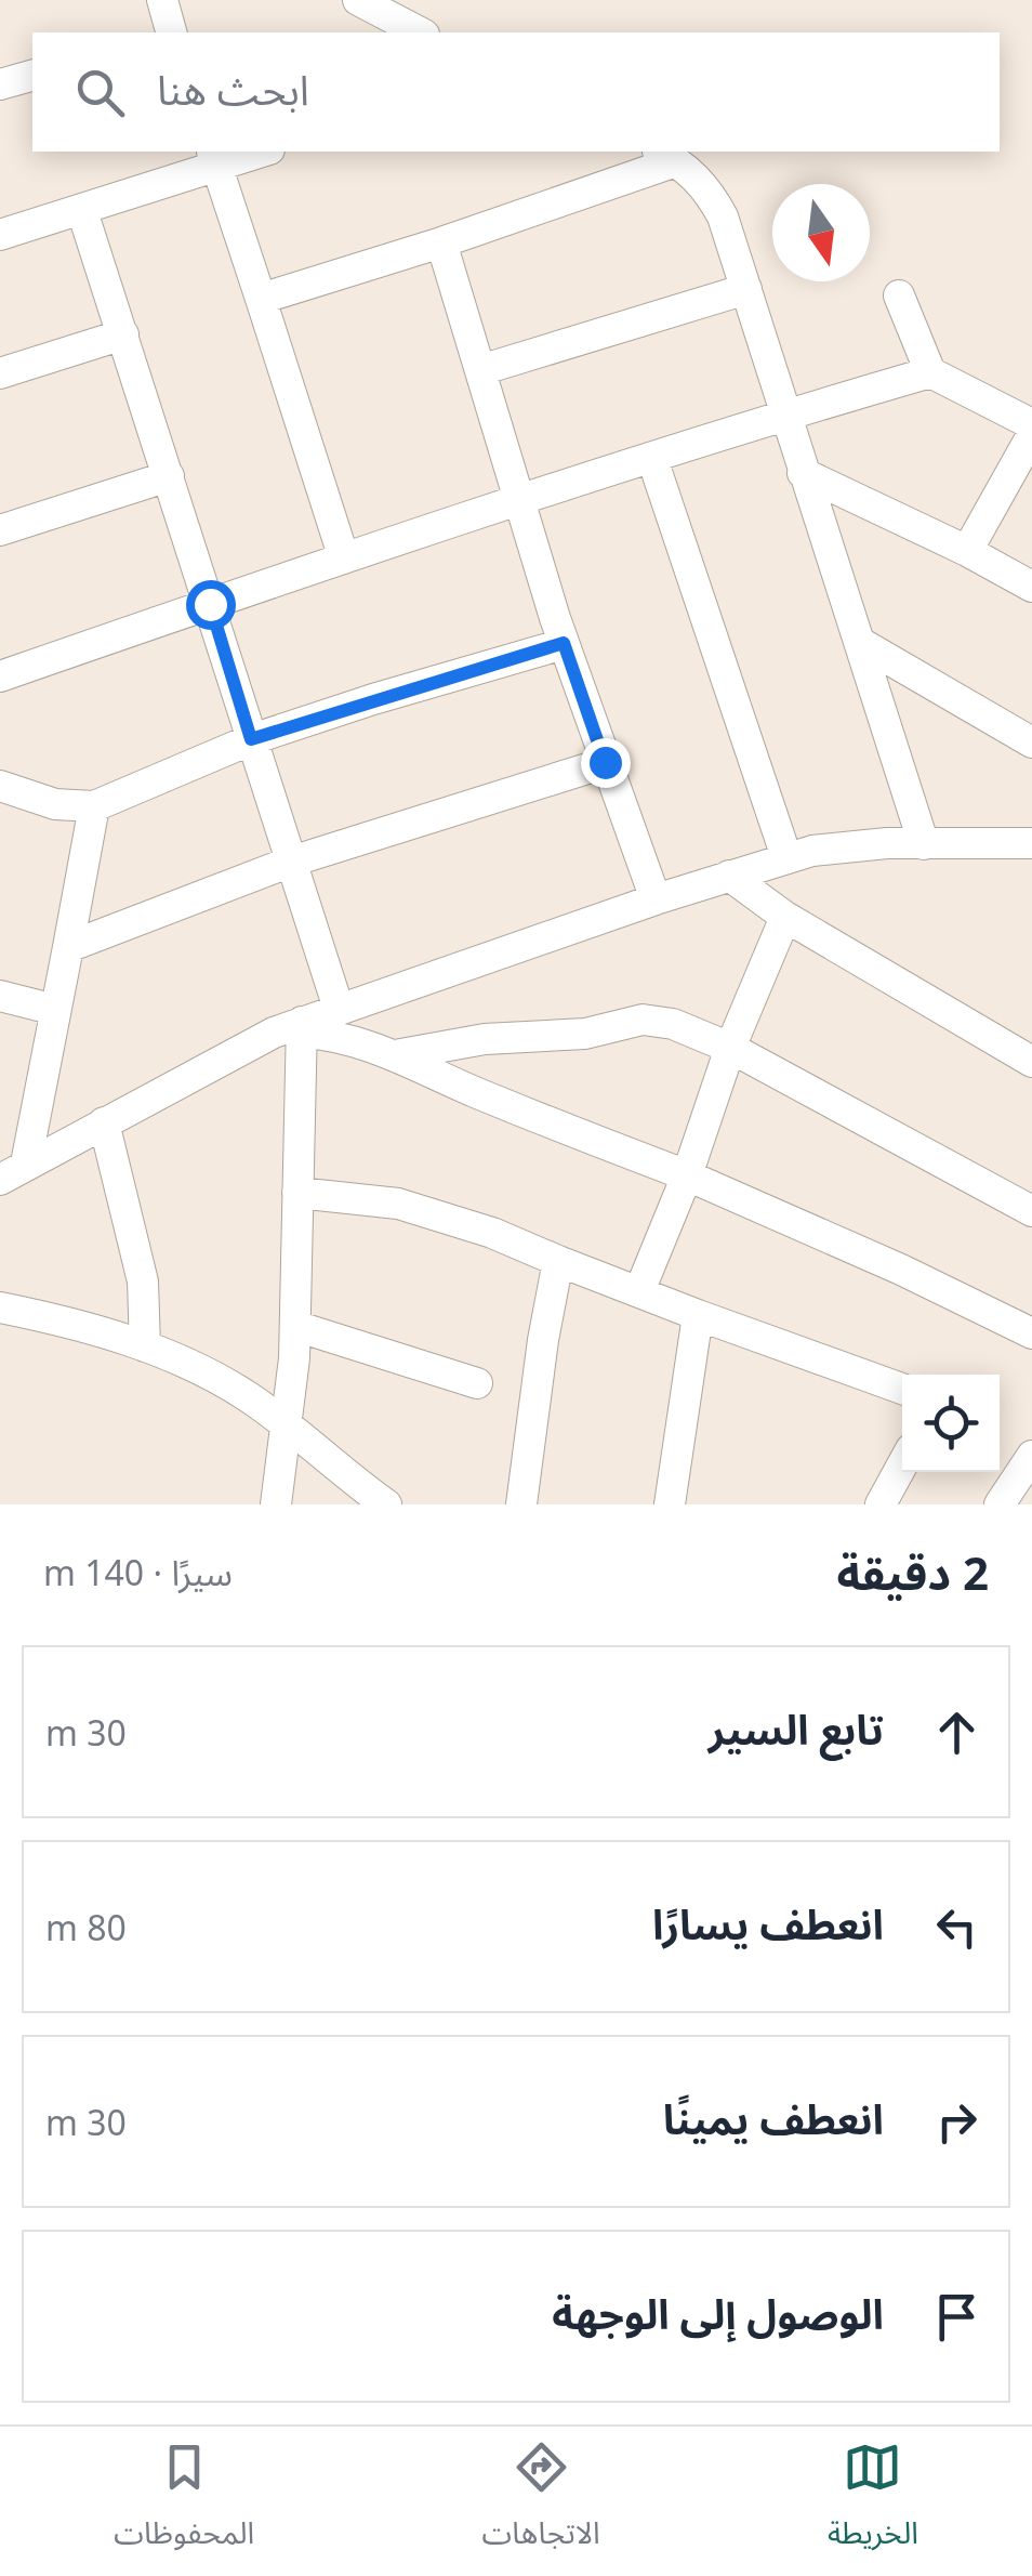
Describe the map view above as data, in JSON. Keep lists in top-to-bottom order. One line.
{"north":"bottom","page":{"search":"ابحث هنا","heading":["2 دقيقة","سيرًا · 140 m"],"list":[["تابع السير","30 m"],["انعطف يسارًا","80 m"],["انعطف يمينًا","30 m"],"الوصول إلى الوجهة"],"nav":["الخريطة","الاتجاهات","المحفوظات"]}}
